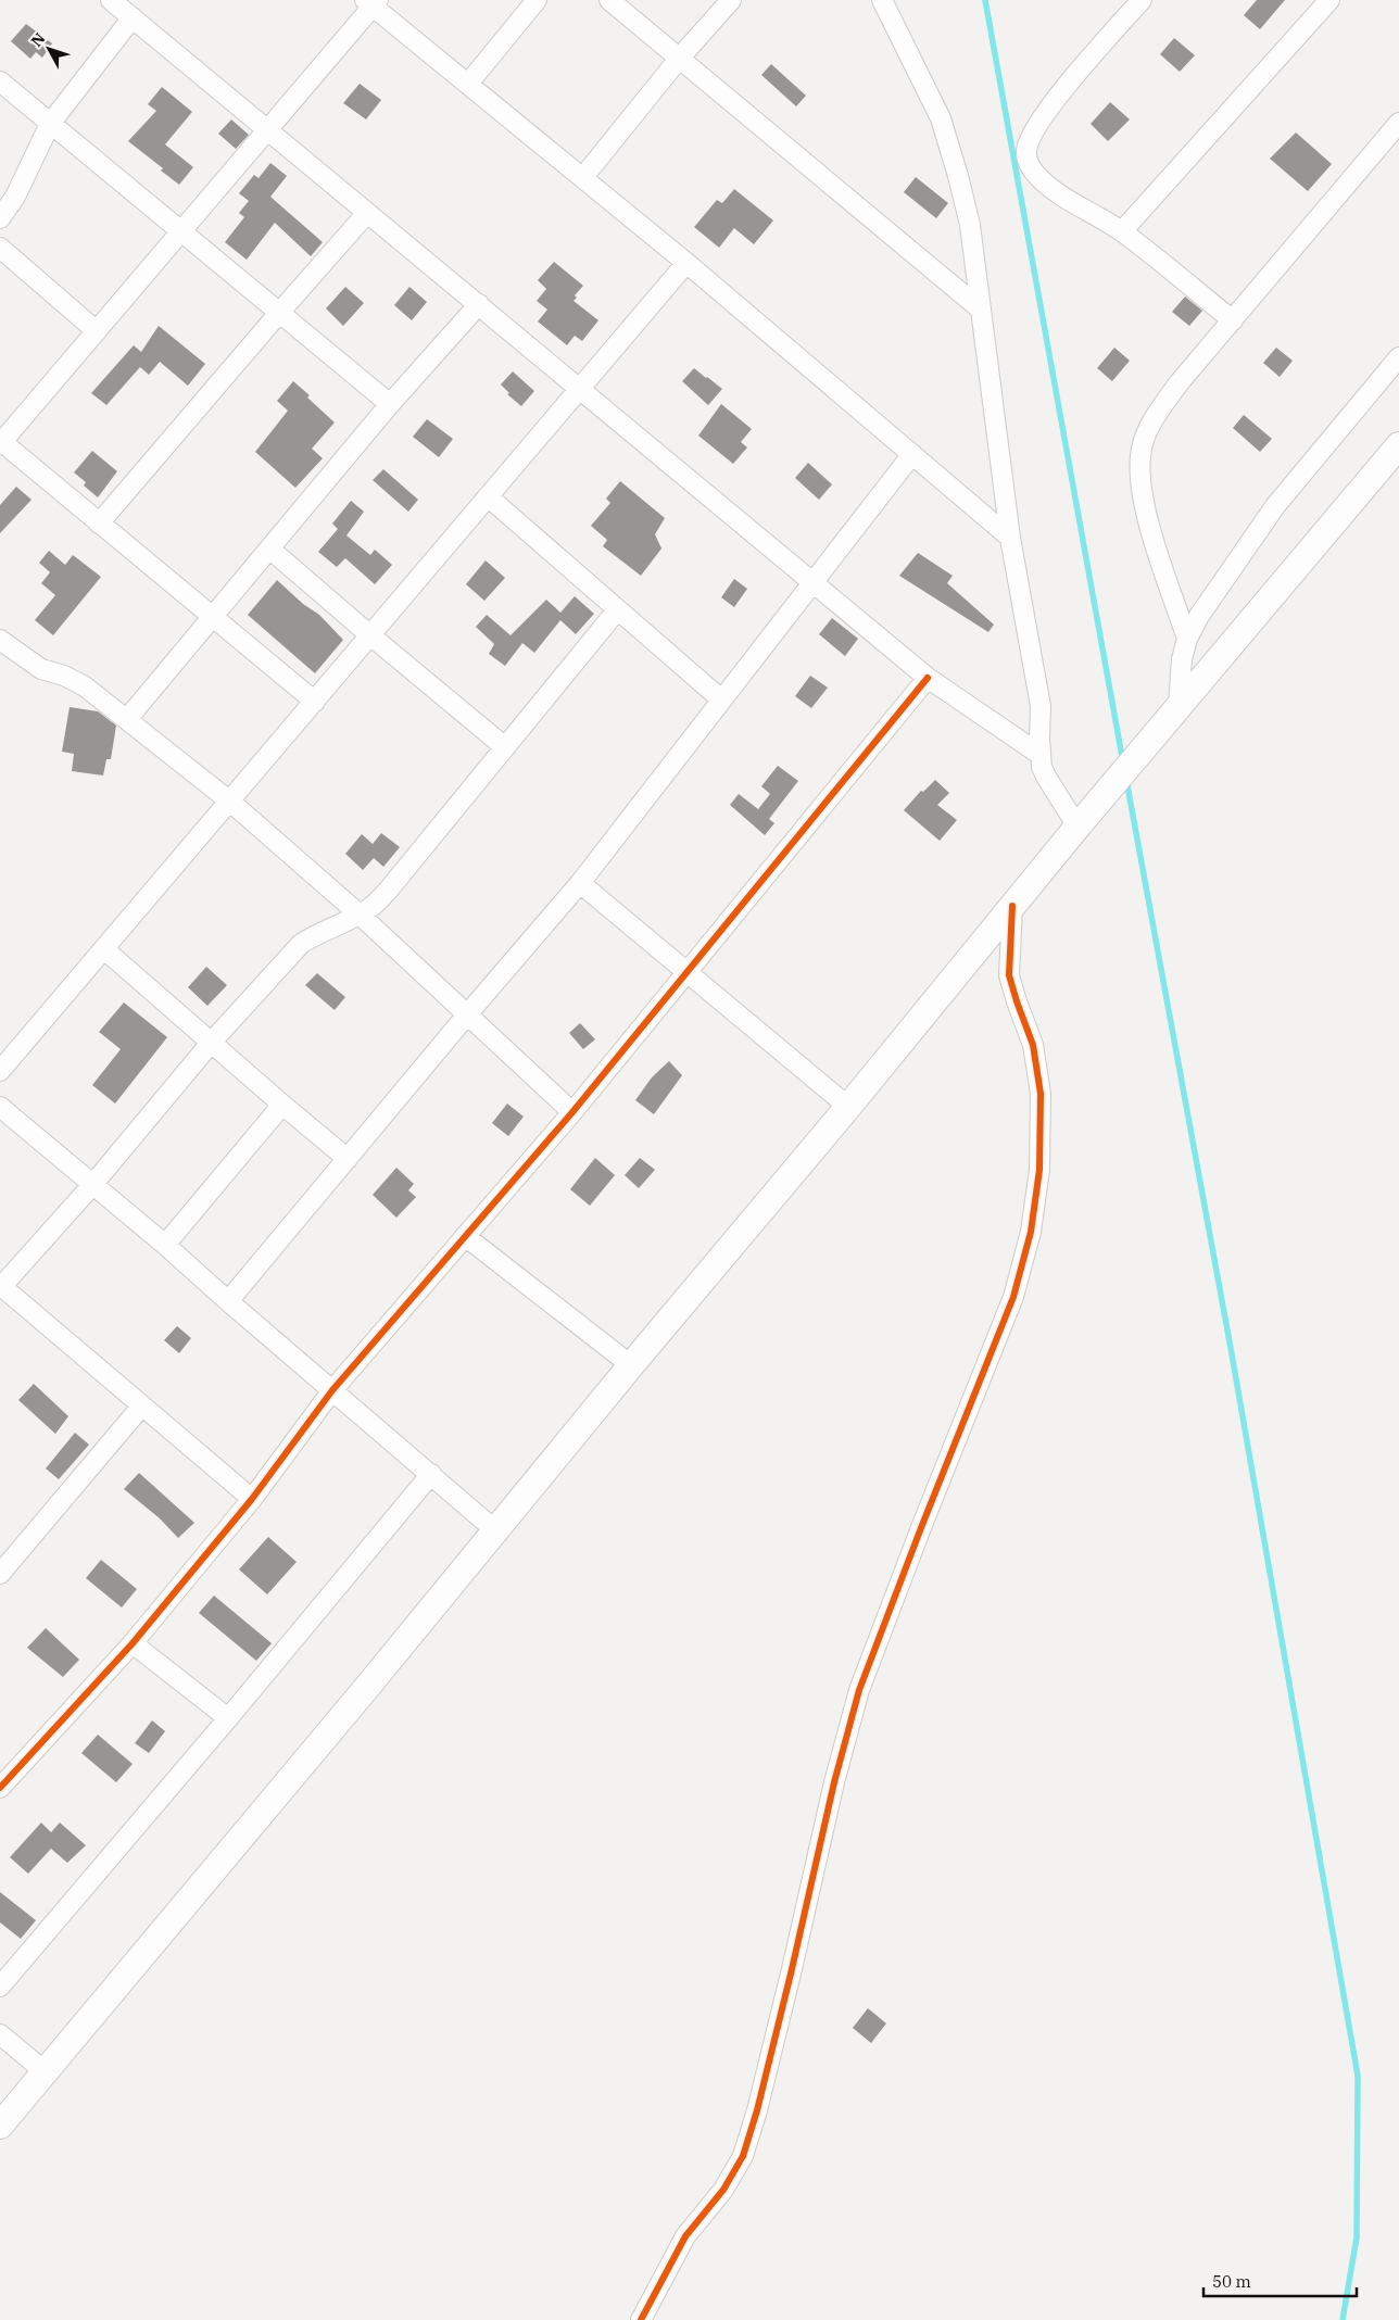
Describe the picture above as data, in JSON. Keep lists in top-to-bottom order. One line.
{"scale_bar":"50 m","north":"top left"}
